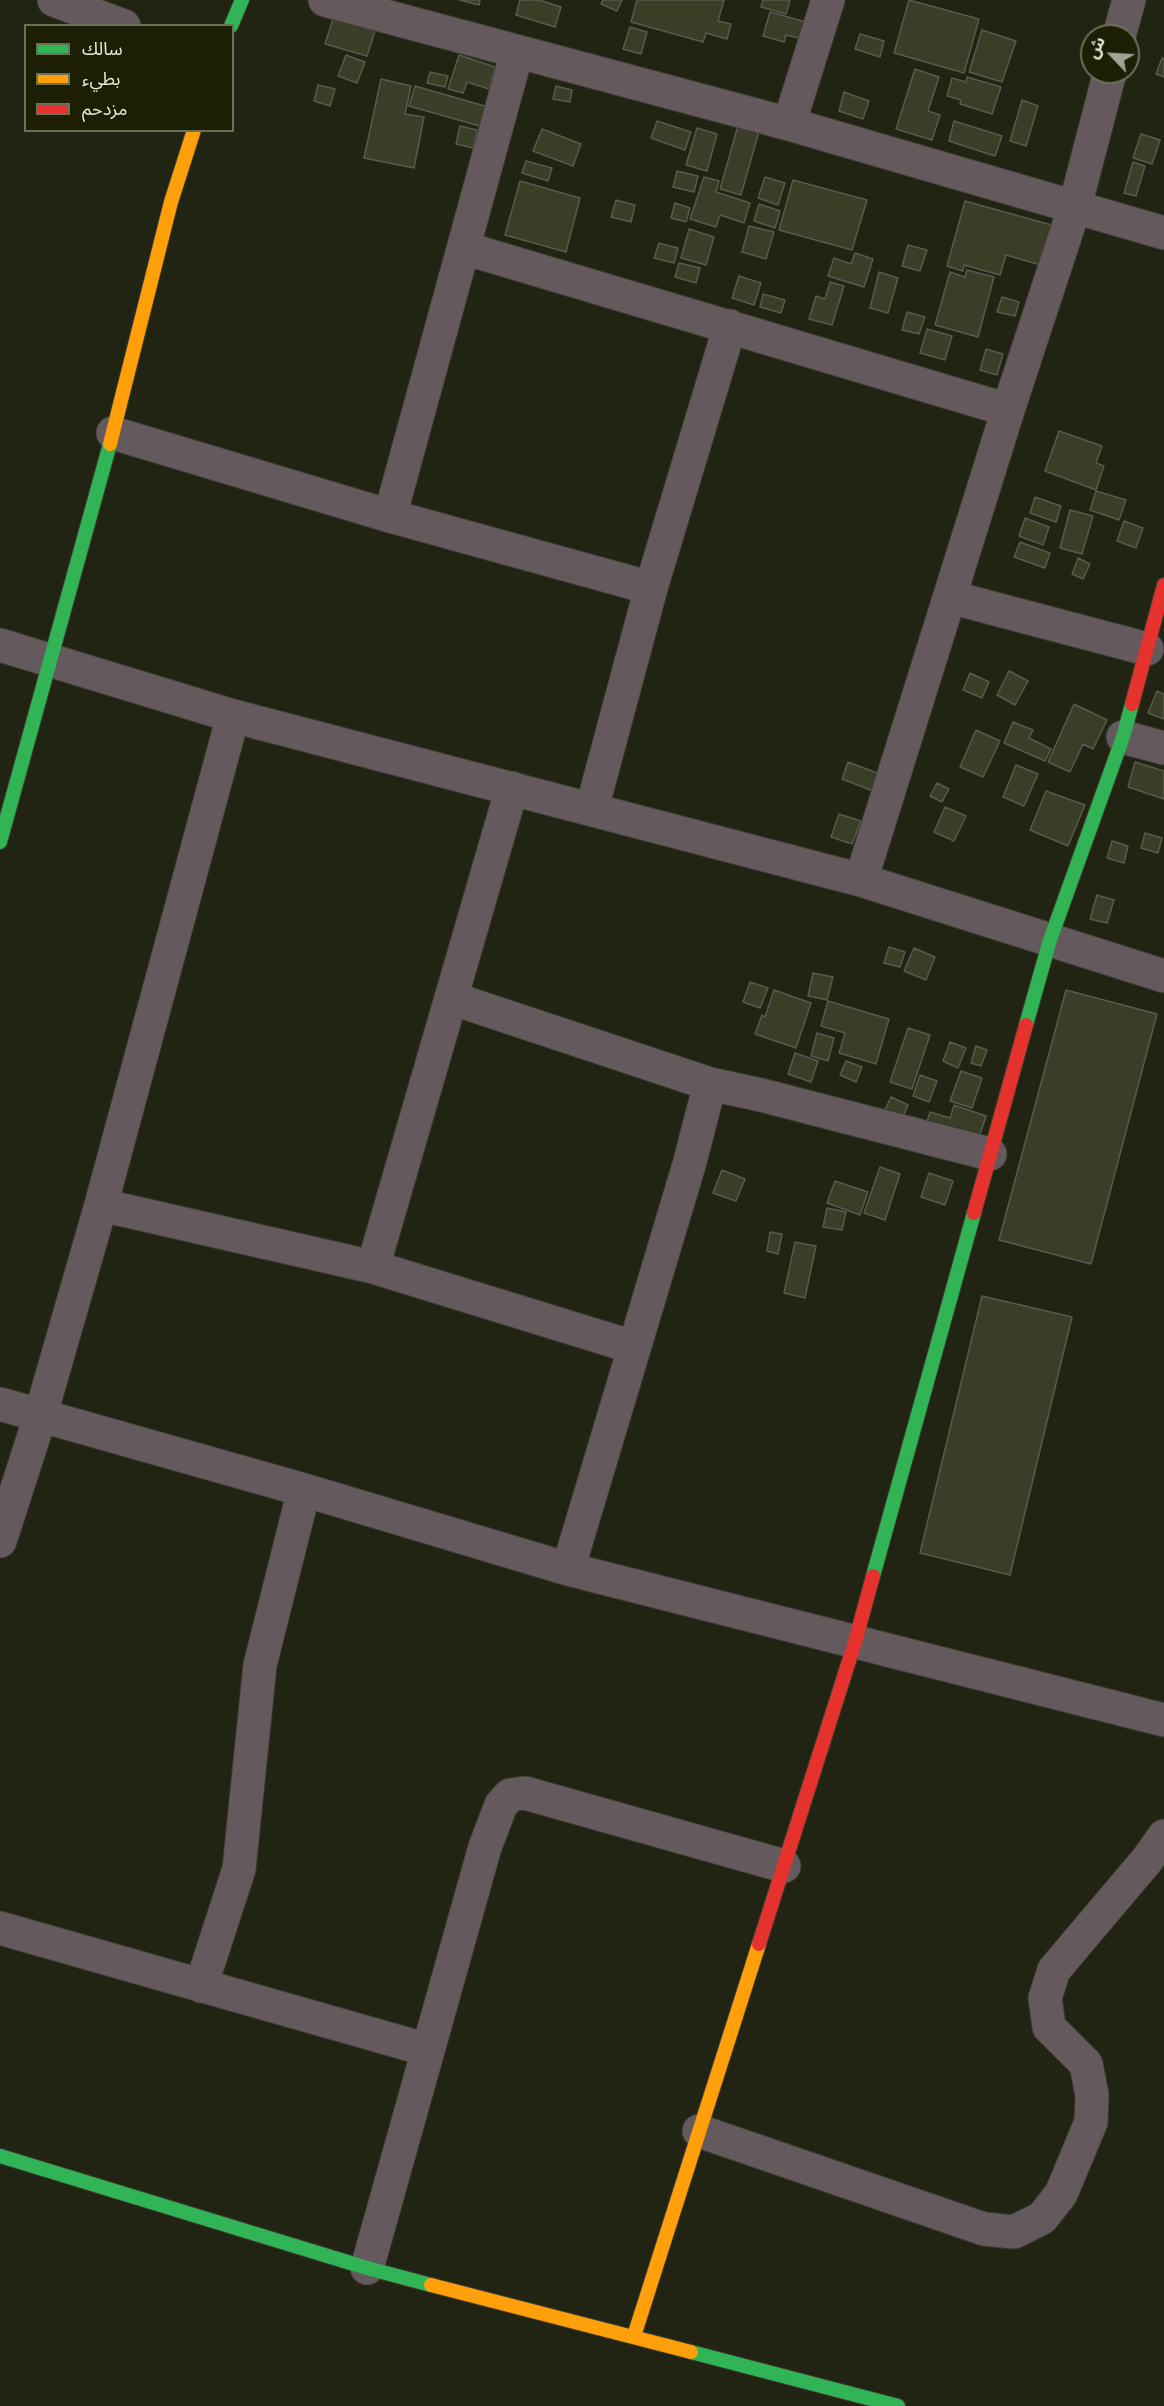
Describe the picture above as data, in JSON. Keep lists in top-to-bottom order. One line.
{"legend":["سالك","بطيء","مزدحم"],"north":"top left"}
